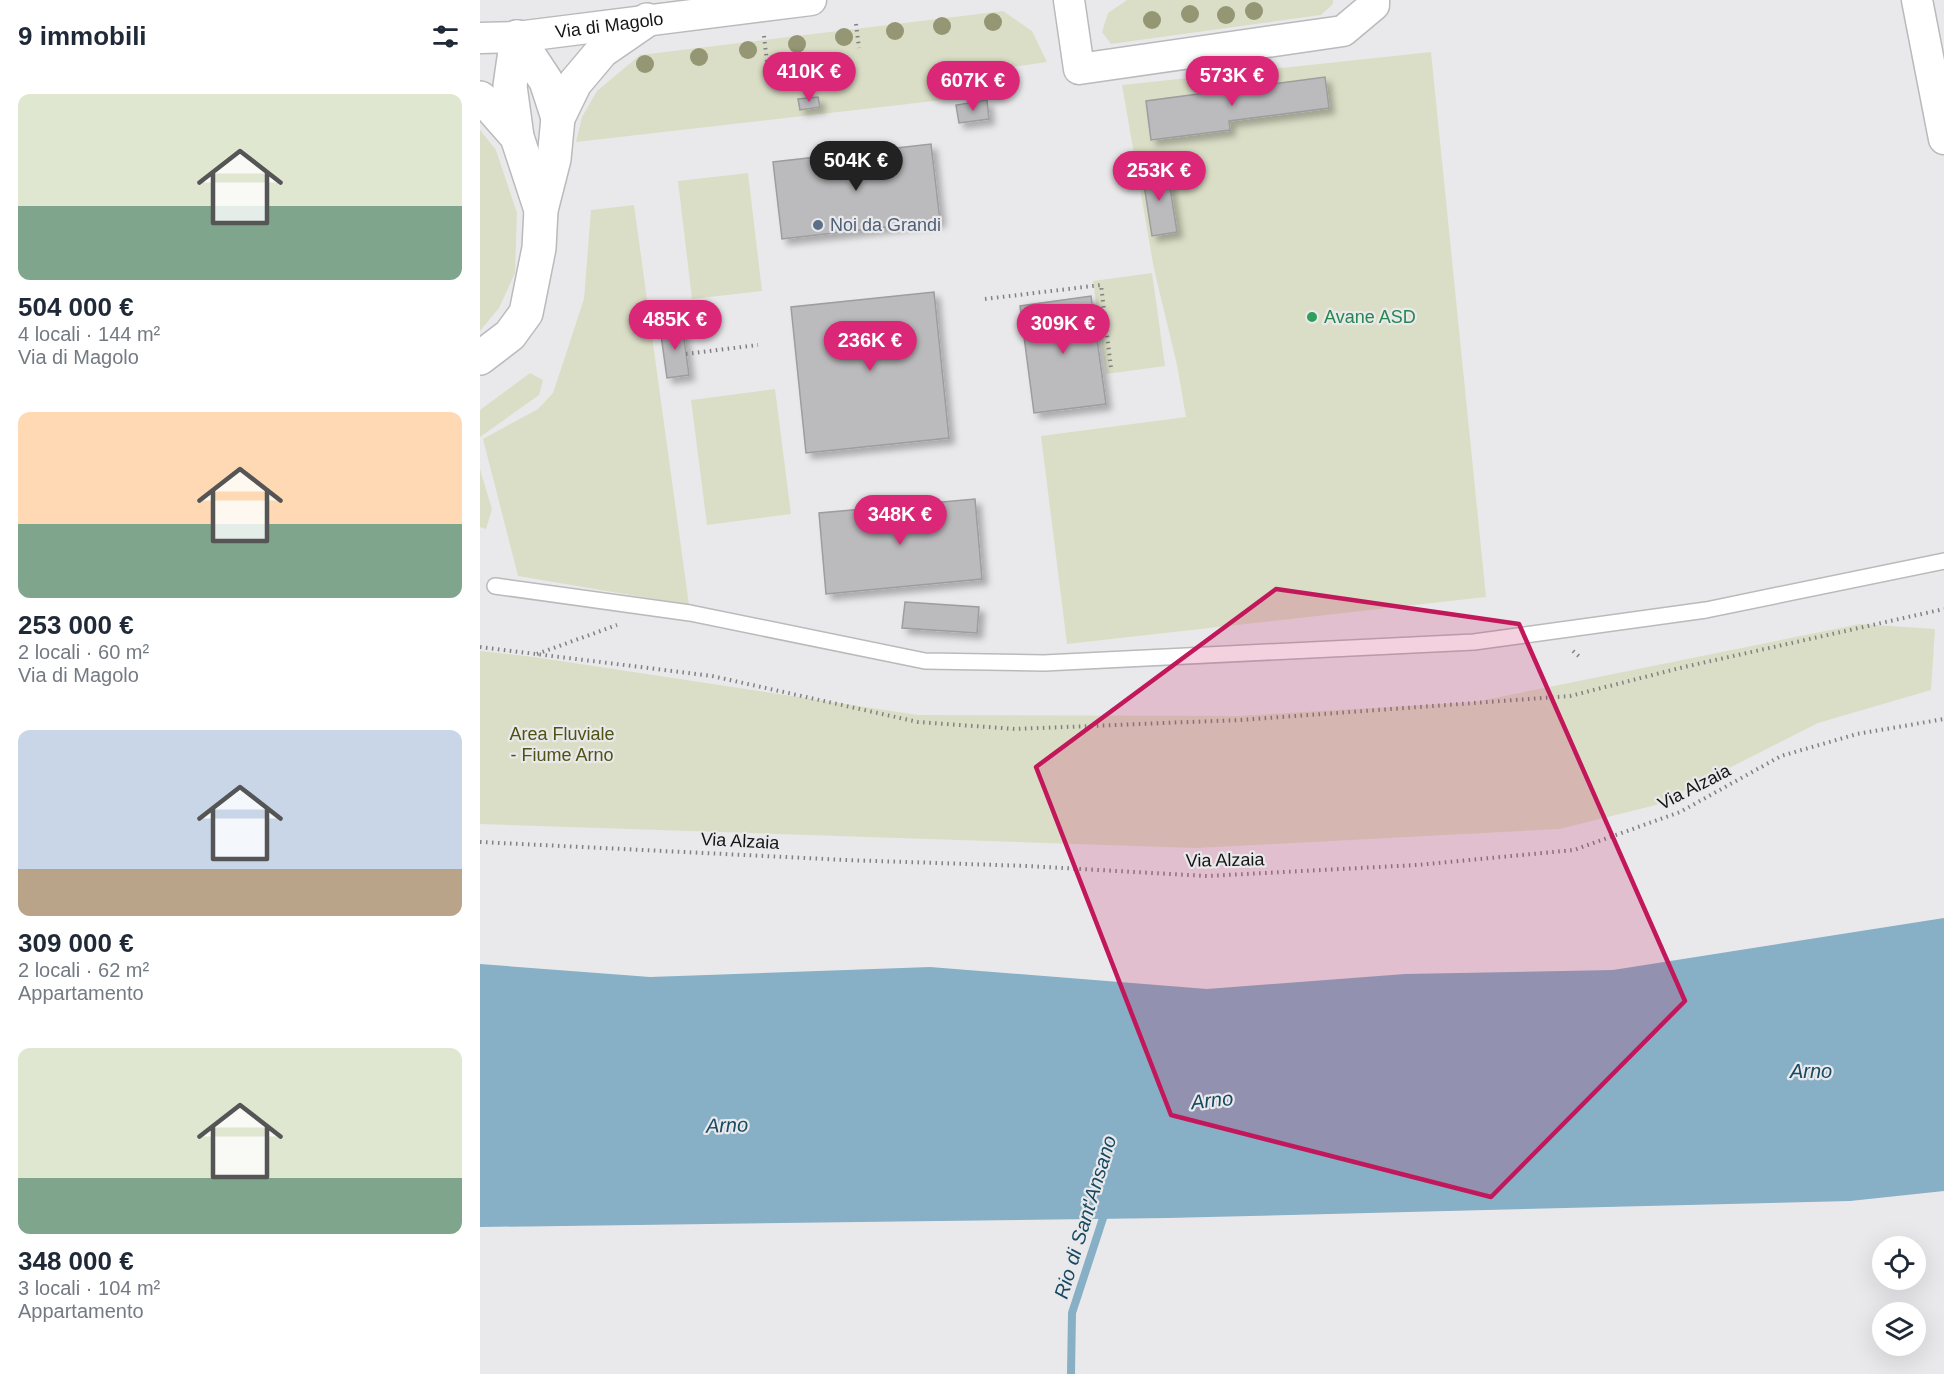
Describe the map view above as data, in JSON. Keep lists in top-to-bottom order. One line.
{"streets":{"street":["Via di Magolo"],"path":["Via Alzaia"]},"water":["Arno","Rio di Sant'Ansano"],"parks":["Area Fluviale - Fiume Arno"],"places":["Noi da Grandi","Avane ASD"],"page":{"heading":"9 immobili","price":["410K €","573K €","607K €","504K €","253K €","485K €","309K €","236K €","348K €"],"list":[{"name":"504 000 €","note":"4 locali · 144 m² · Via di Magolo"},{"name":"253 000 €","note":"2 locali · 60 m² · Via di Magolo"},{"name":"309 000 €","note":"2 locali · 62 m² · Appartamento"},{"name":"348 000 €","note":"3 locali · 104 m² · Appartamento"}]}}
